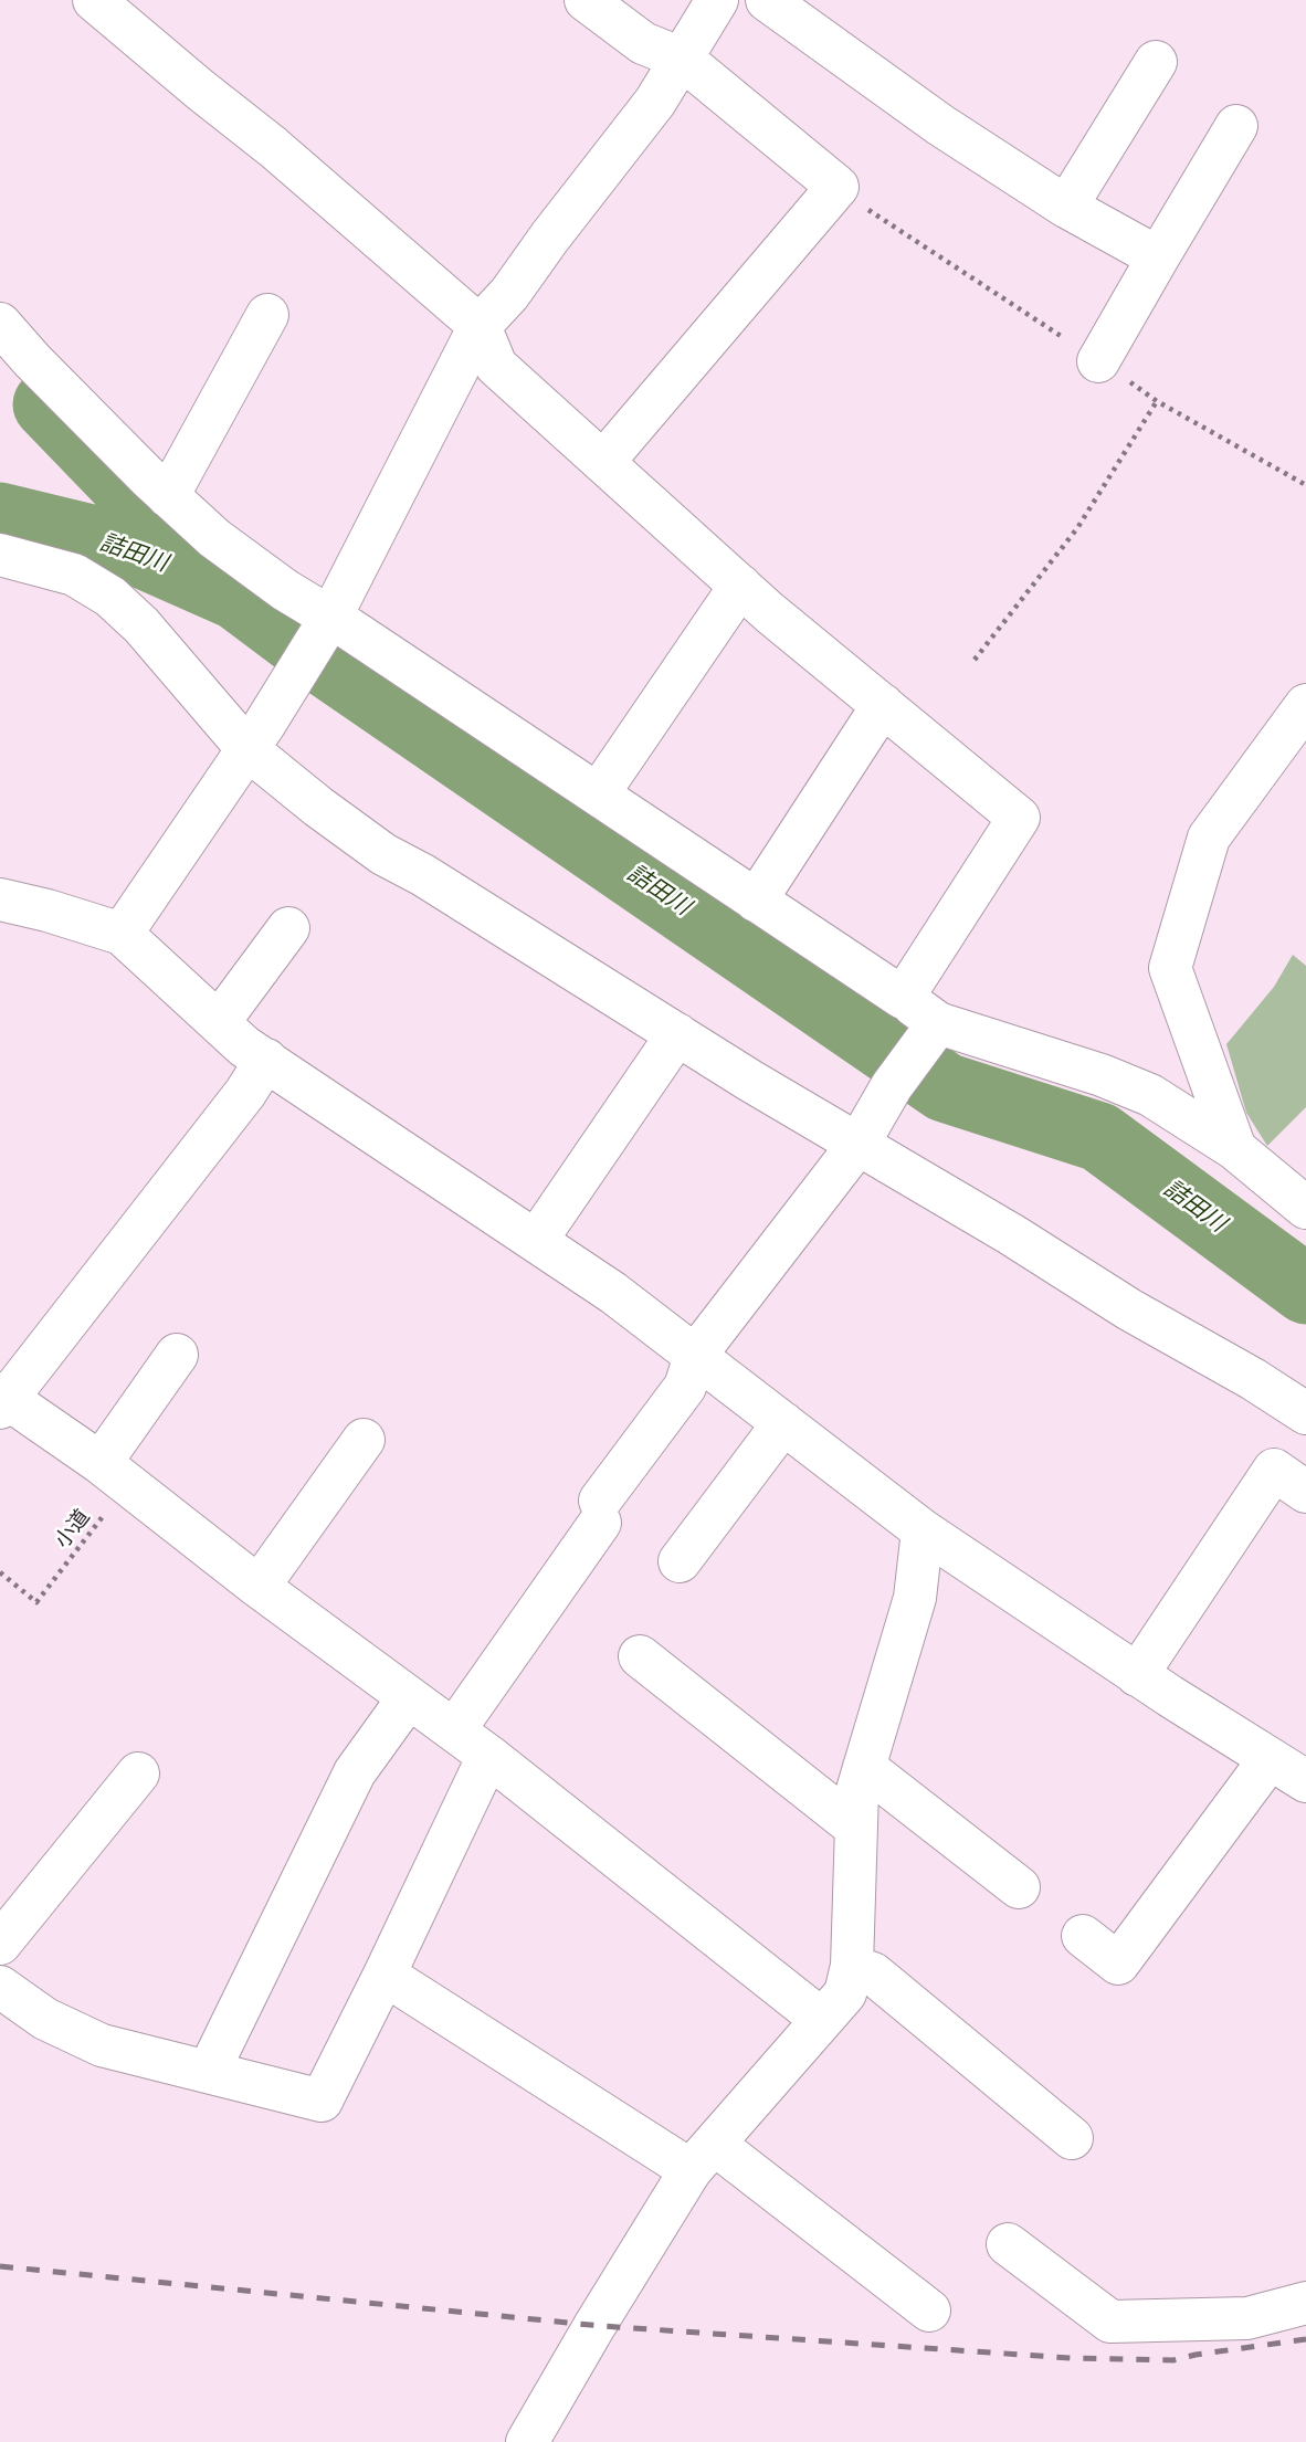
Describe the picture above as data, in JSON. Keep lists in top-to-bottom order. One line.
{"streets":{"path":["小道"]},"water":["詰田川"]}
